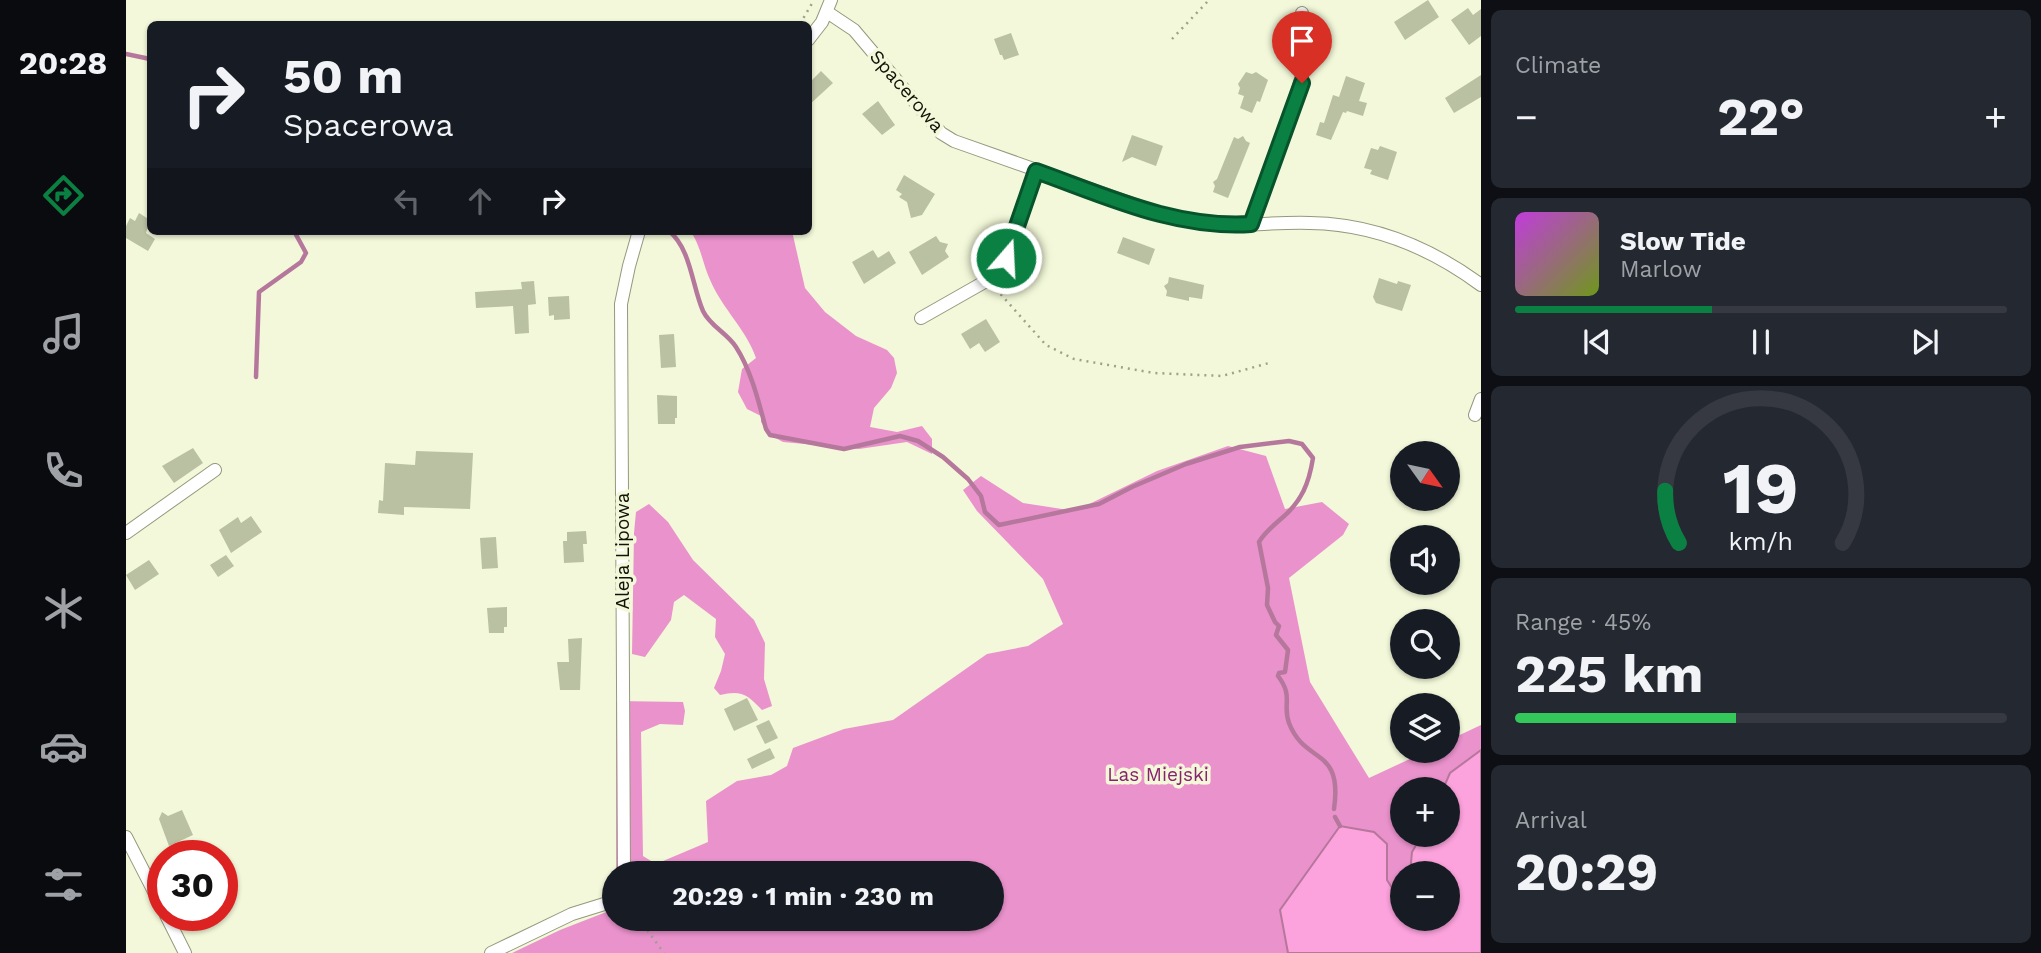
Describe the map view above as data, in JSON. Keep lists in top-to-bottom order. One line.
{"streets":{"street":["Spacerowa","Aleja Lipowa"]},"parks":["Las Miejski"],"north":"bottom right","page":{"tabs":"20:28","tile":["Climate",["Range · 45%","225 km"],["Arrival","20:29"]],"turn":["50 m","Spacerowa"],"heat":["−","22°","+"],"song":["Slow Tide","Marlow"],"map_buttons":["+","−"],"limit":"30","trip":"20:29 · 1 min · 230 m","gauge":["19","km/h"]}}
